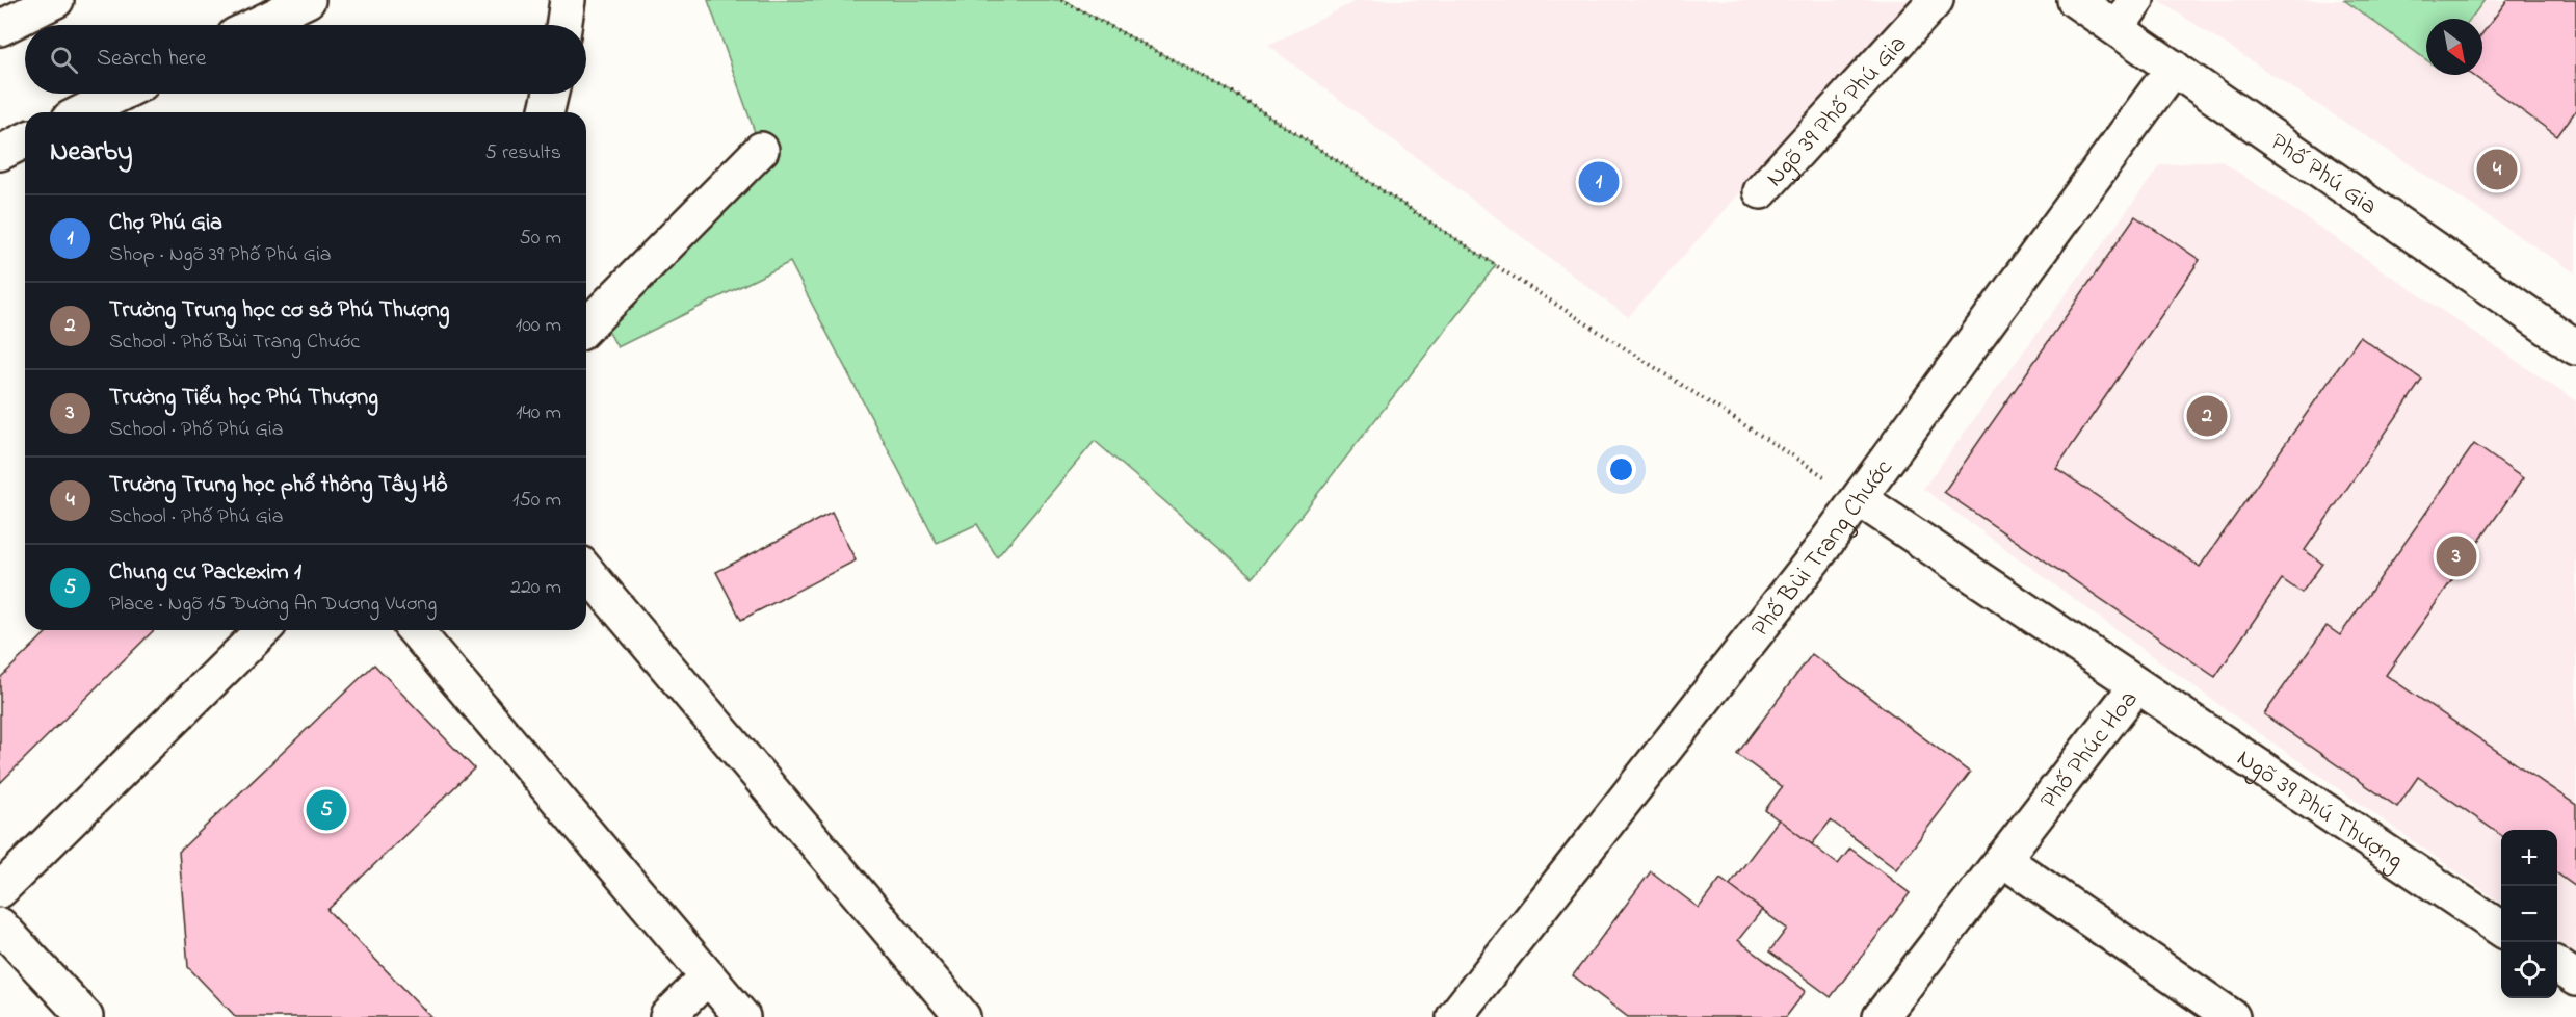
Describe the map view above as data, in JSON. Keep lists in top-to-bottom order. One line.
{"streets":{"street":["Ngõ 39 Phố Phú Gia","Phố Phú Gia","Phố Bùi Trang Chước","Phố Phúc Hoa","Ngõ 39 Phú Thượng"]},"crossings":[["Phố Phú Gia","Phố Bùi Trang Chước"],["Phố Bùi Trang Chước","Phố Phúc Hoa"],["Phố Phúc Hoa","Ngõ 39 Phú Thượng"]],"north":"bottom right","page":{"search":"Search here","heading":["Nearby","5 results"],"pins":["4","1","2","3","5"],"list":[{"mark":"1","name":"Chợ Phú Gia","note":"Shop · Ngõ 39 Phố Phú Gia","value":"50 m"},{"mark":"2","name":"Trường Trung học cơ sở Phú Thượng","note":"School · Phố Bùi Trang Chước","value":"100 m"},{"mark":"3","name":"Trường Tiểu học Phú Thượng","note":"School · Phố Phú Gia","value":"140 m"},{"mark":"4","name":"Trường Trung học phổ thông Tây Hồ","note":"School · Phố Phú Gia","value":"150 m"},{"mark":"5","name":"Chung cư Packexim 1","note":"Place · Ngõ 15 Đường An Dương Vương","value":"220 m"}],"map_buttons":["+","−"]}}
